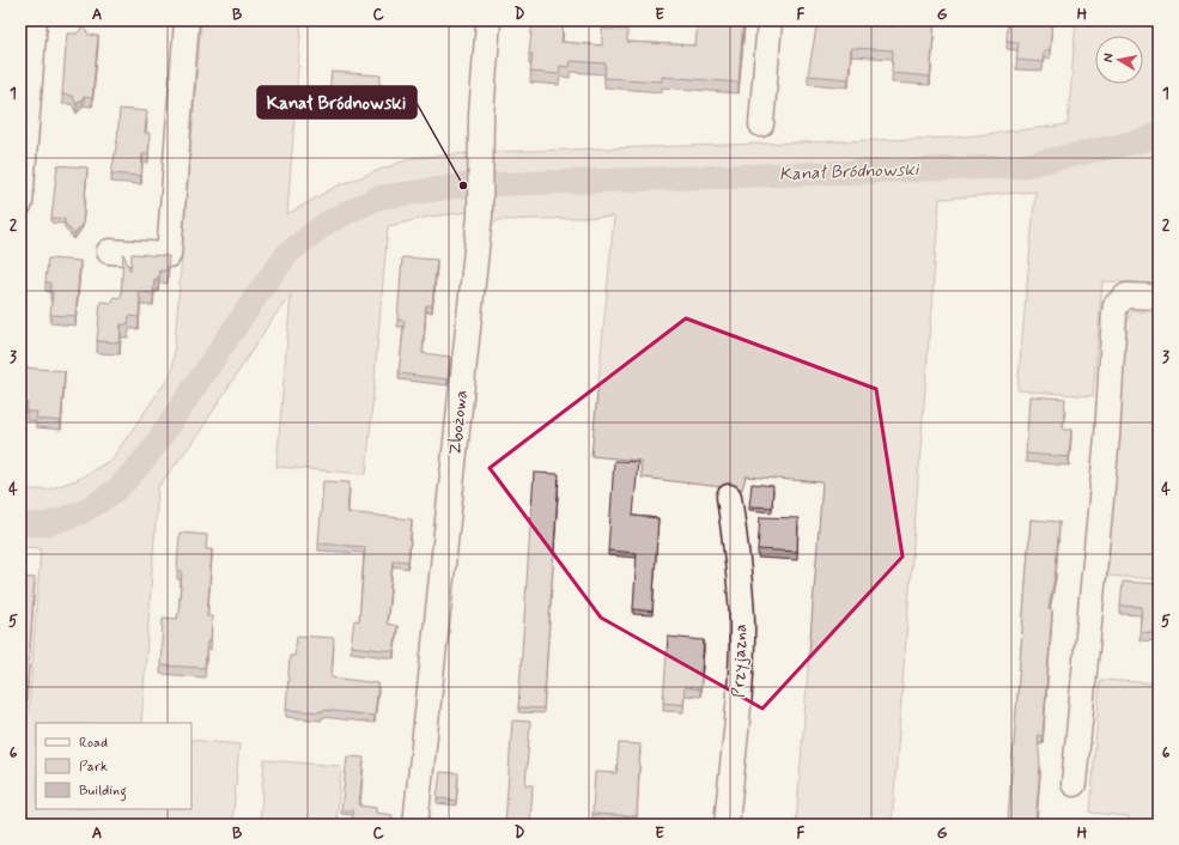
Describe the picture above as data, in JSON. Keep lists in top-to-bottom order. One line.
{"streets":{"street":["Zbożowa","Przyjazna"]},"water":["Kanał Bródnowski"],"places":["Kanał Bródnowski"],"legend":["Road","Park","Building"],"north":"left","grid":{"columns":["A","B","C","D","E","F","G","H"],"rows":["1","2","3","4","5","6"]}}
